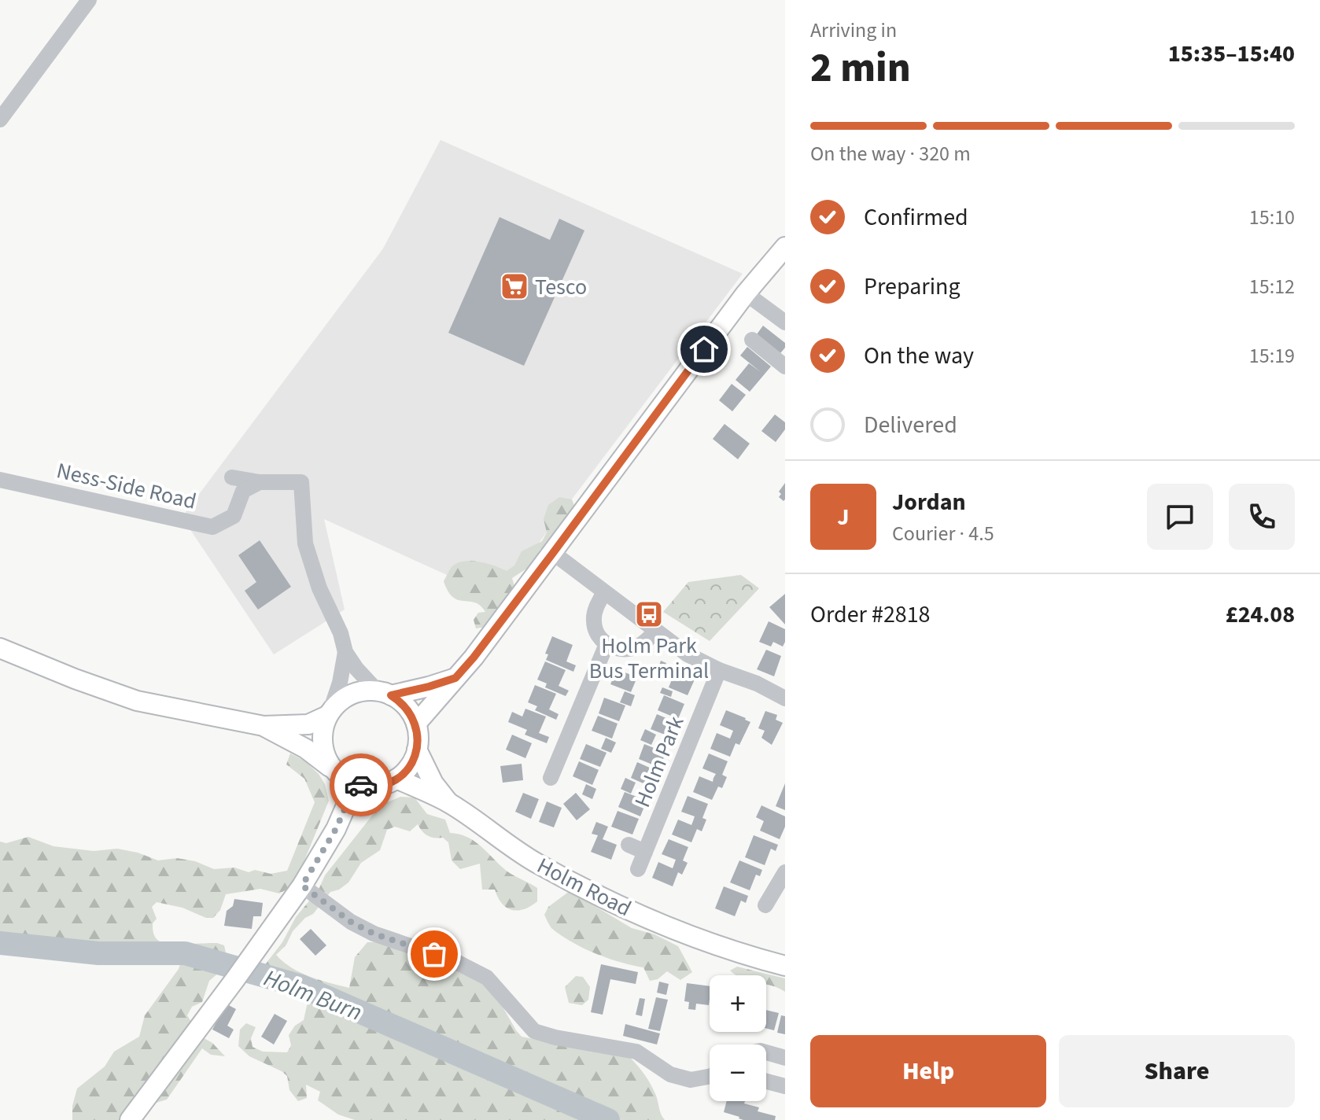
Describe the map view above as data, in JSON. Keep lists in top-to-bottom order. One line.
{"streets":{"main road":["Holm Road"],"street":["Ness-Side Road","Holm Park"]},"water":["Holm Burn"],"places":{"supermarket":["Tesco"],"bus stop":["Holm Park Bus Terminal"]},"page":{"heading":["2 min","Arriving in","15:35–15:40"],"panel":["Jordan","Courier · 4.5","Order #2818","£24.08"],"bar":"On the way · 320 m","list":[["Confirmed","15:10"],["Preparing","15:12"],["On the way","15:19"],"Delivered"],"round":"J","map_buttons":["+","−"],"buttons":["Help","Share"]}}
